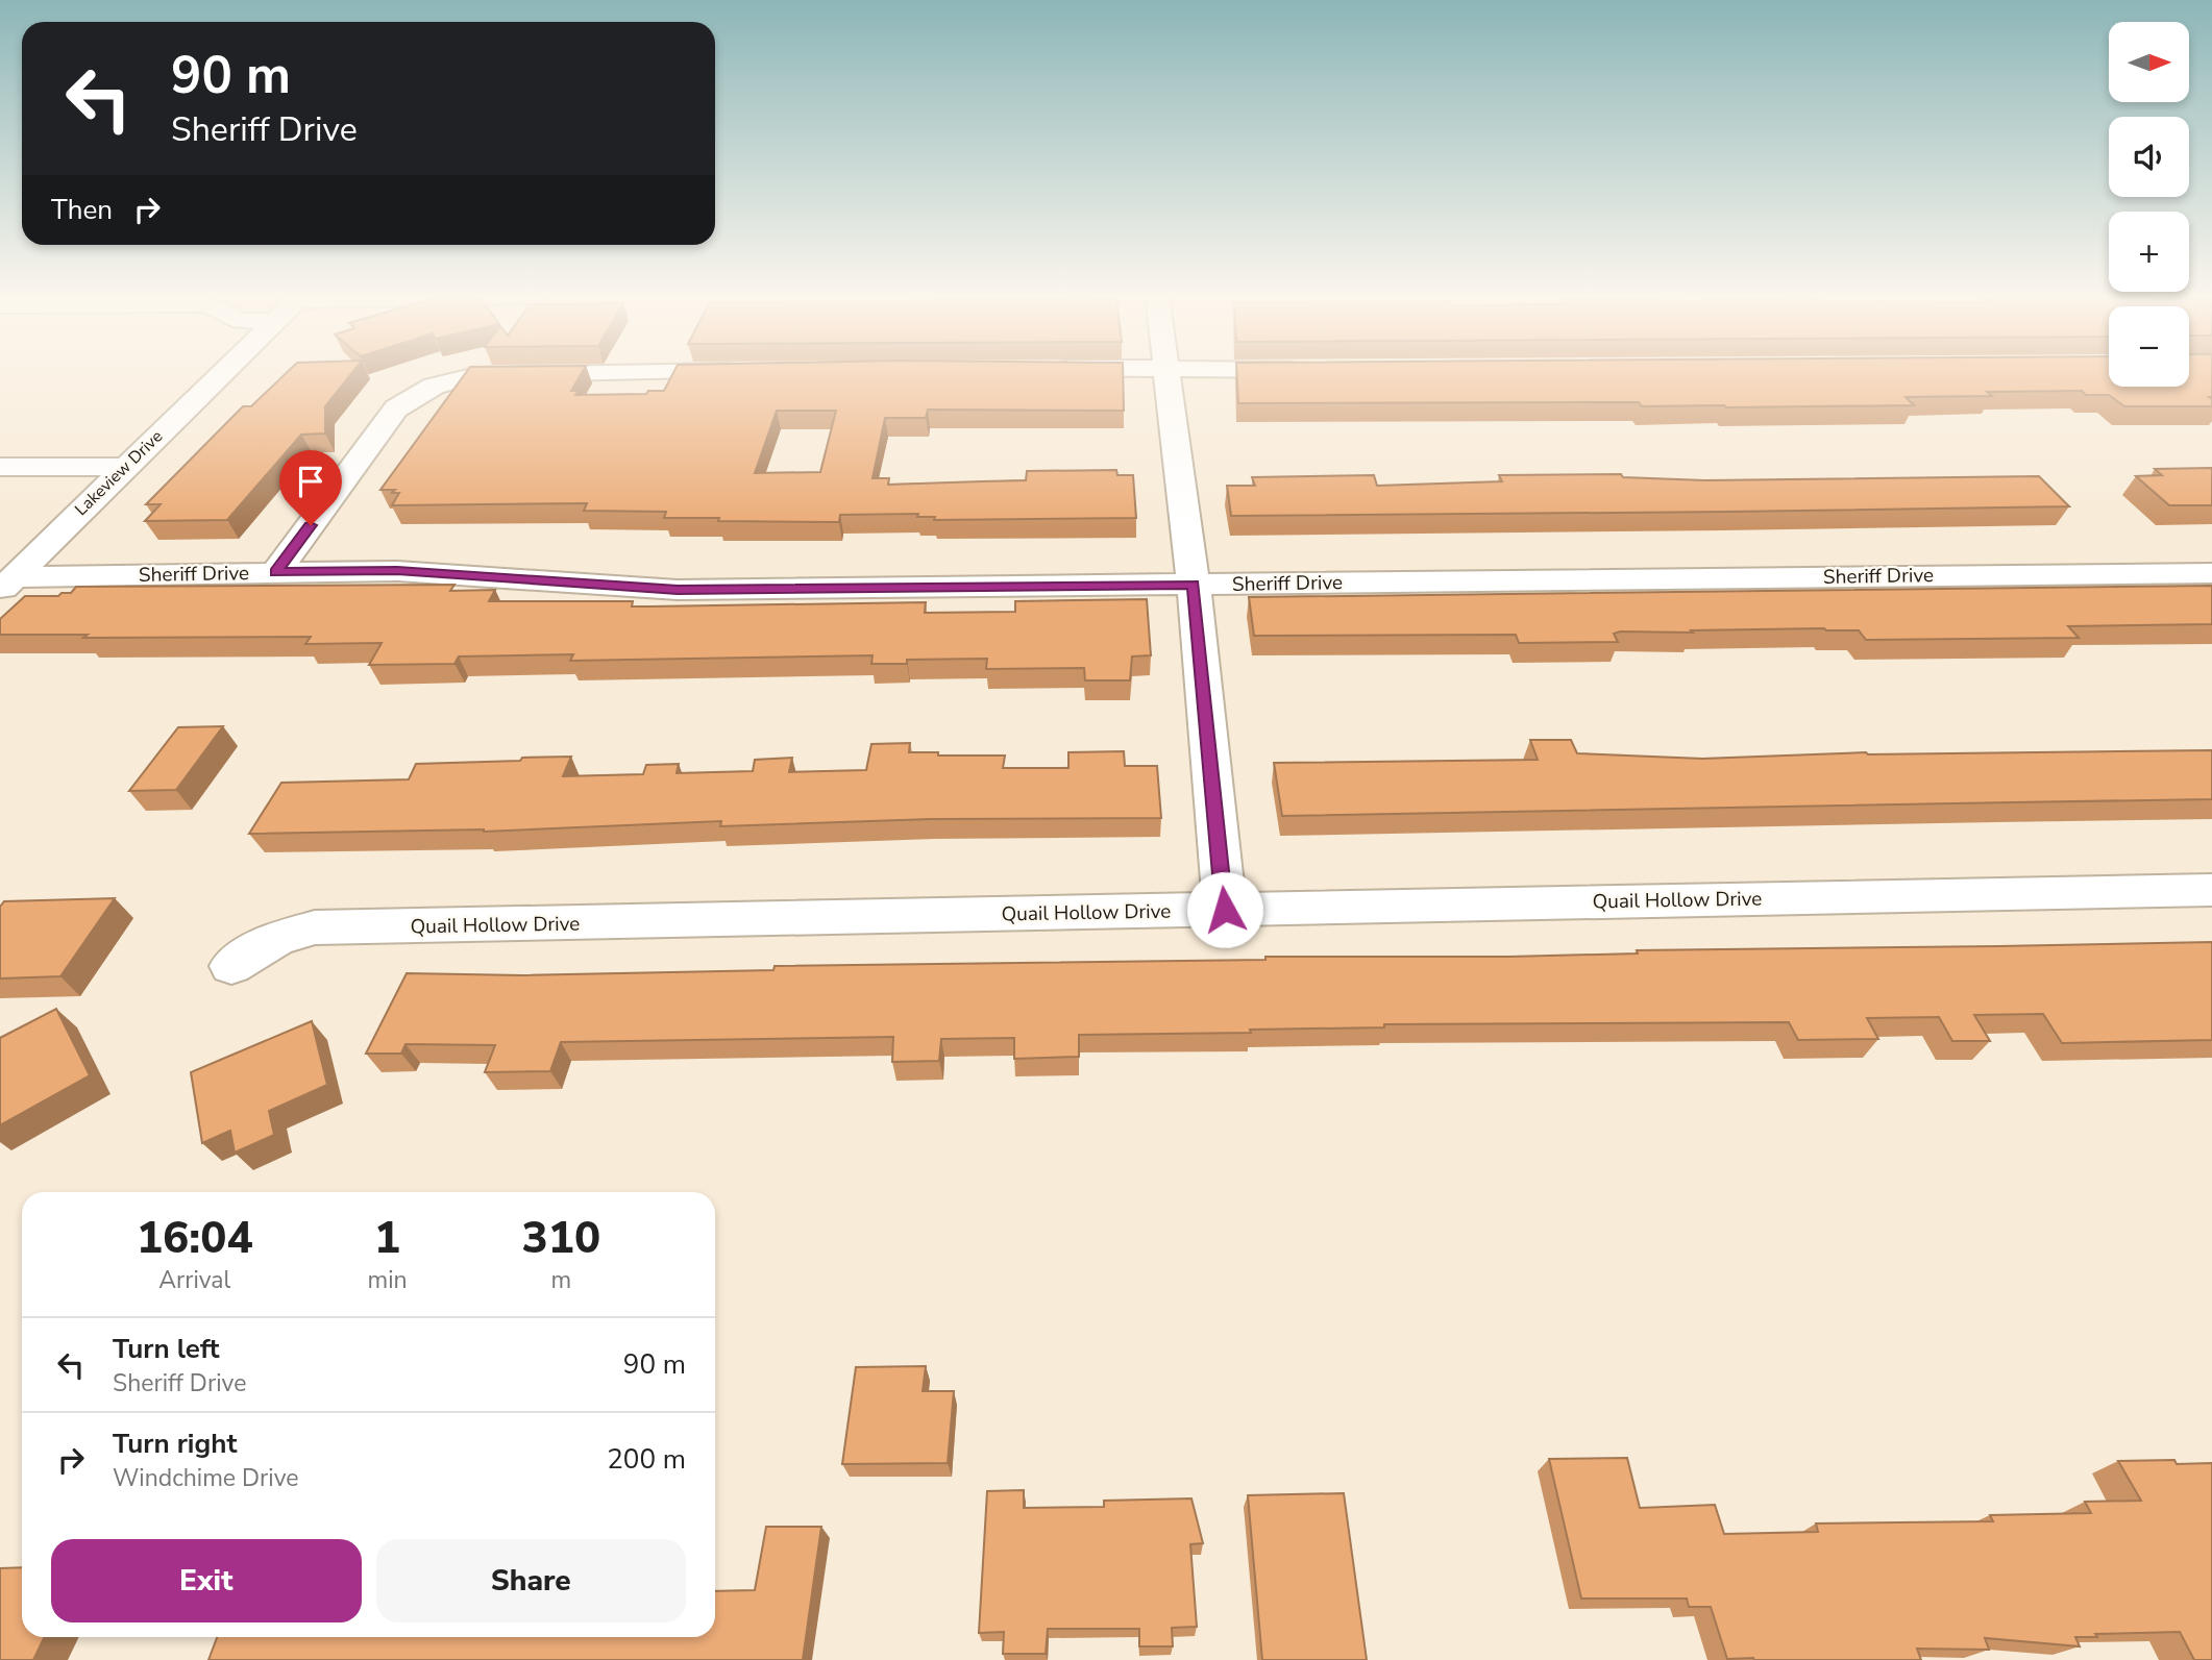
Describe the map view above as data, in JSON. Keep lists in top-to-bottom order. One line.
{"streets":{"street":["Lakeview Drive","Sheriff Drive","Quail Hollow Drive"]},"crossings":[["Lakeview Drive","Sheriff Drive"]],"north":"right","page":{"map_buttons":["+","−"],"turn":["90 m","Sheriff Drive"],"then":"Then","eta":["16:04","Arrival","1","min","310","m"],"list":[{"name":"Turn left","note":"Sheriff Drive","value":"90 m"},{"name":"Turn right","note":"Windchime Drive","value":"200 m"}],"buttons":["Exit","Share"]}}
